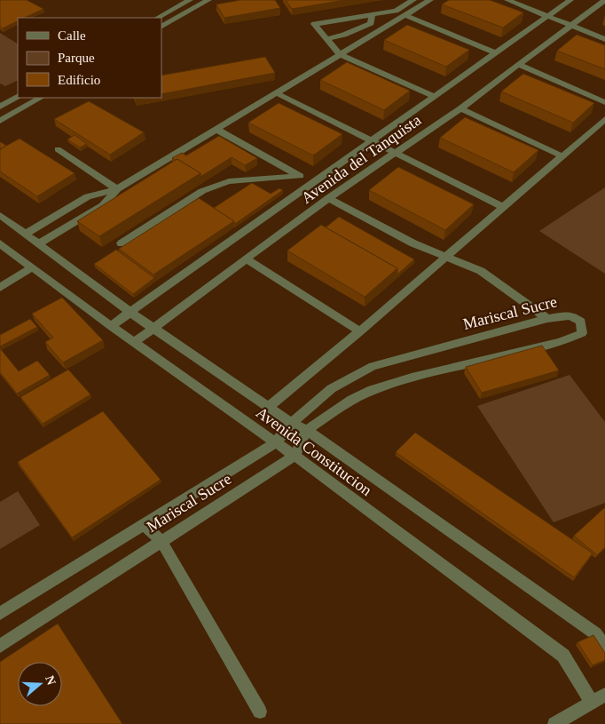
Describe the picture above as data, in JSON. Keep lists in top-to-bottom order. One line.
{"streets":{"street":["Avenida del Tanquista","Mariscal Sucre","Avenida Constitucion"]},"crossings":[["Avenida del Tanquista","Avenida Constitucion"],["Mariscal Sucre","Avenida Constitucion"]],"legend":["Calle","Parque","Edificio"],"north":"right"}
